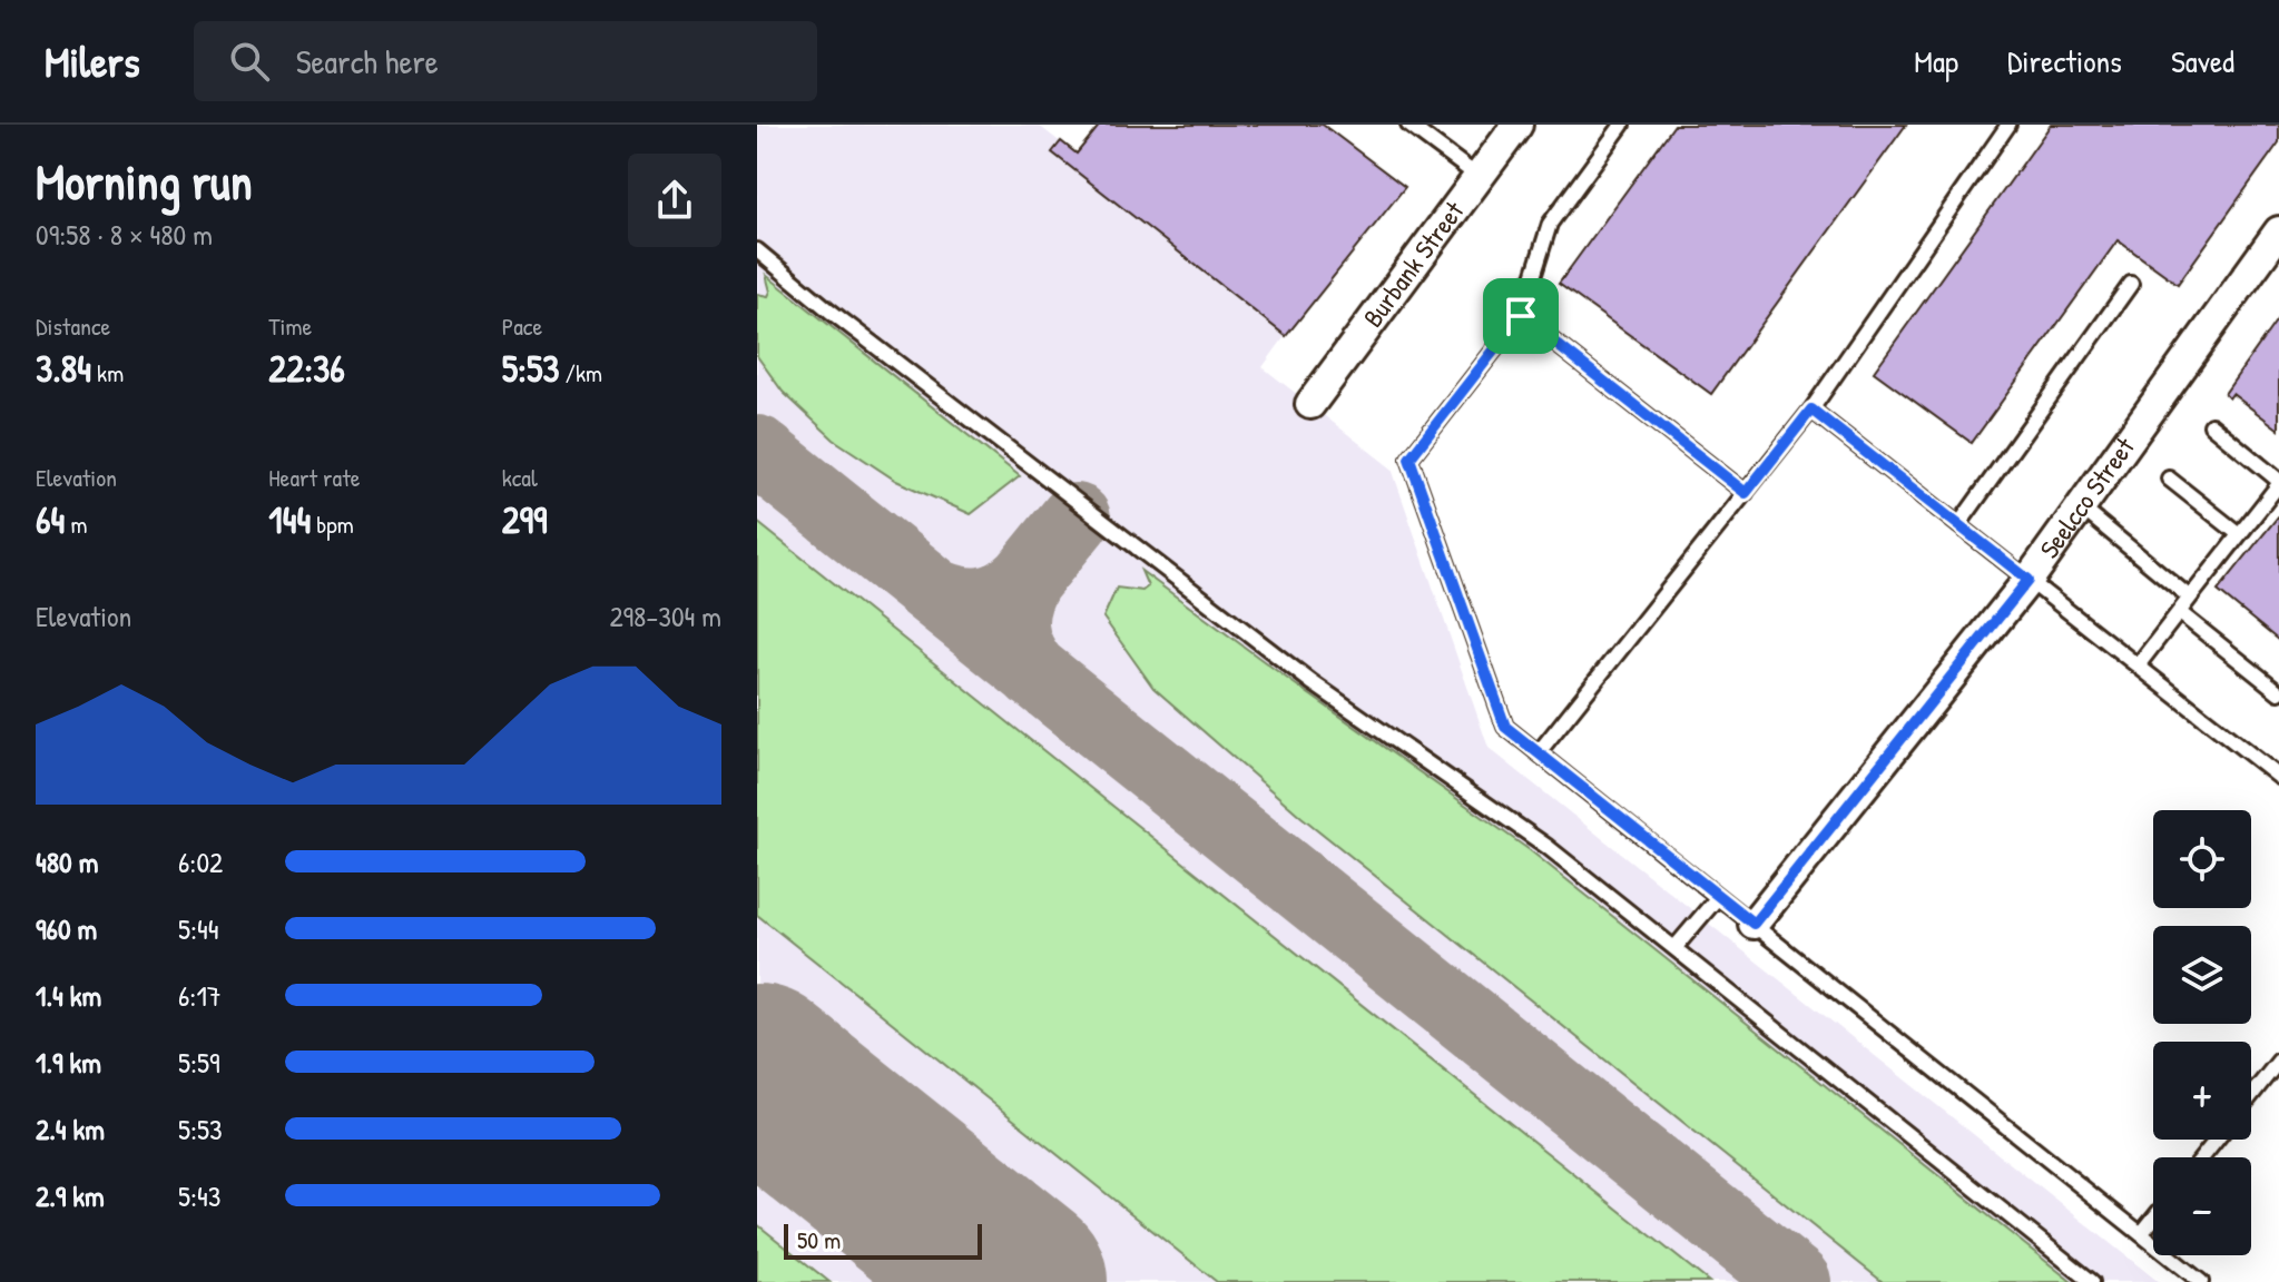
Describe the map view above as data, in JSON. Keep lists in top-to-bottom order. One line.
{"streets":{"street":["Burbank Street","Seelcco Street"]},"scale_bar":"50 m","page":{"header":"Milers","search":"Search here","nav":["Map","Directions","Saved"],"heading":["Morning run","09:58 · 8 × 480 m"],"stats":[["Distance","3.84 km"],["Time","22:36"],["Pace","5:53 /km"],["Elevation","64 m"],["Heart rate","144 bpm"],["kcal","299"]],"chart":["Elevation","298–304 m"],"map_buttons":["+","−"],"list":[{"name":"480 m","note":"6:02"},{"name":"960 m","note":"5:44"},{"name":"1.4 km","note":"6:17"},{"name":"1.9 km","note":"5:59"},{"name":"2.4 km","note":"5:53"},{"name":"2.9 km","note":"5:43"}],"scale":"50 m"}}
